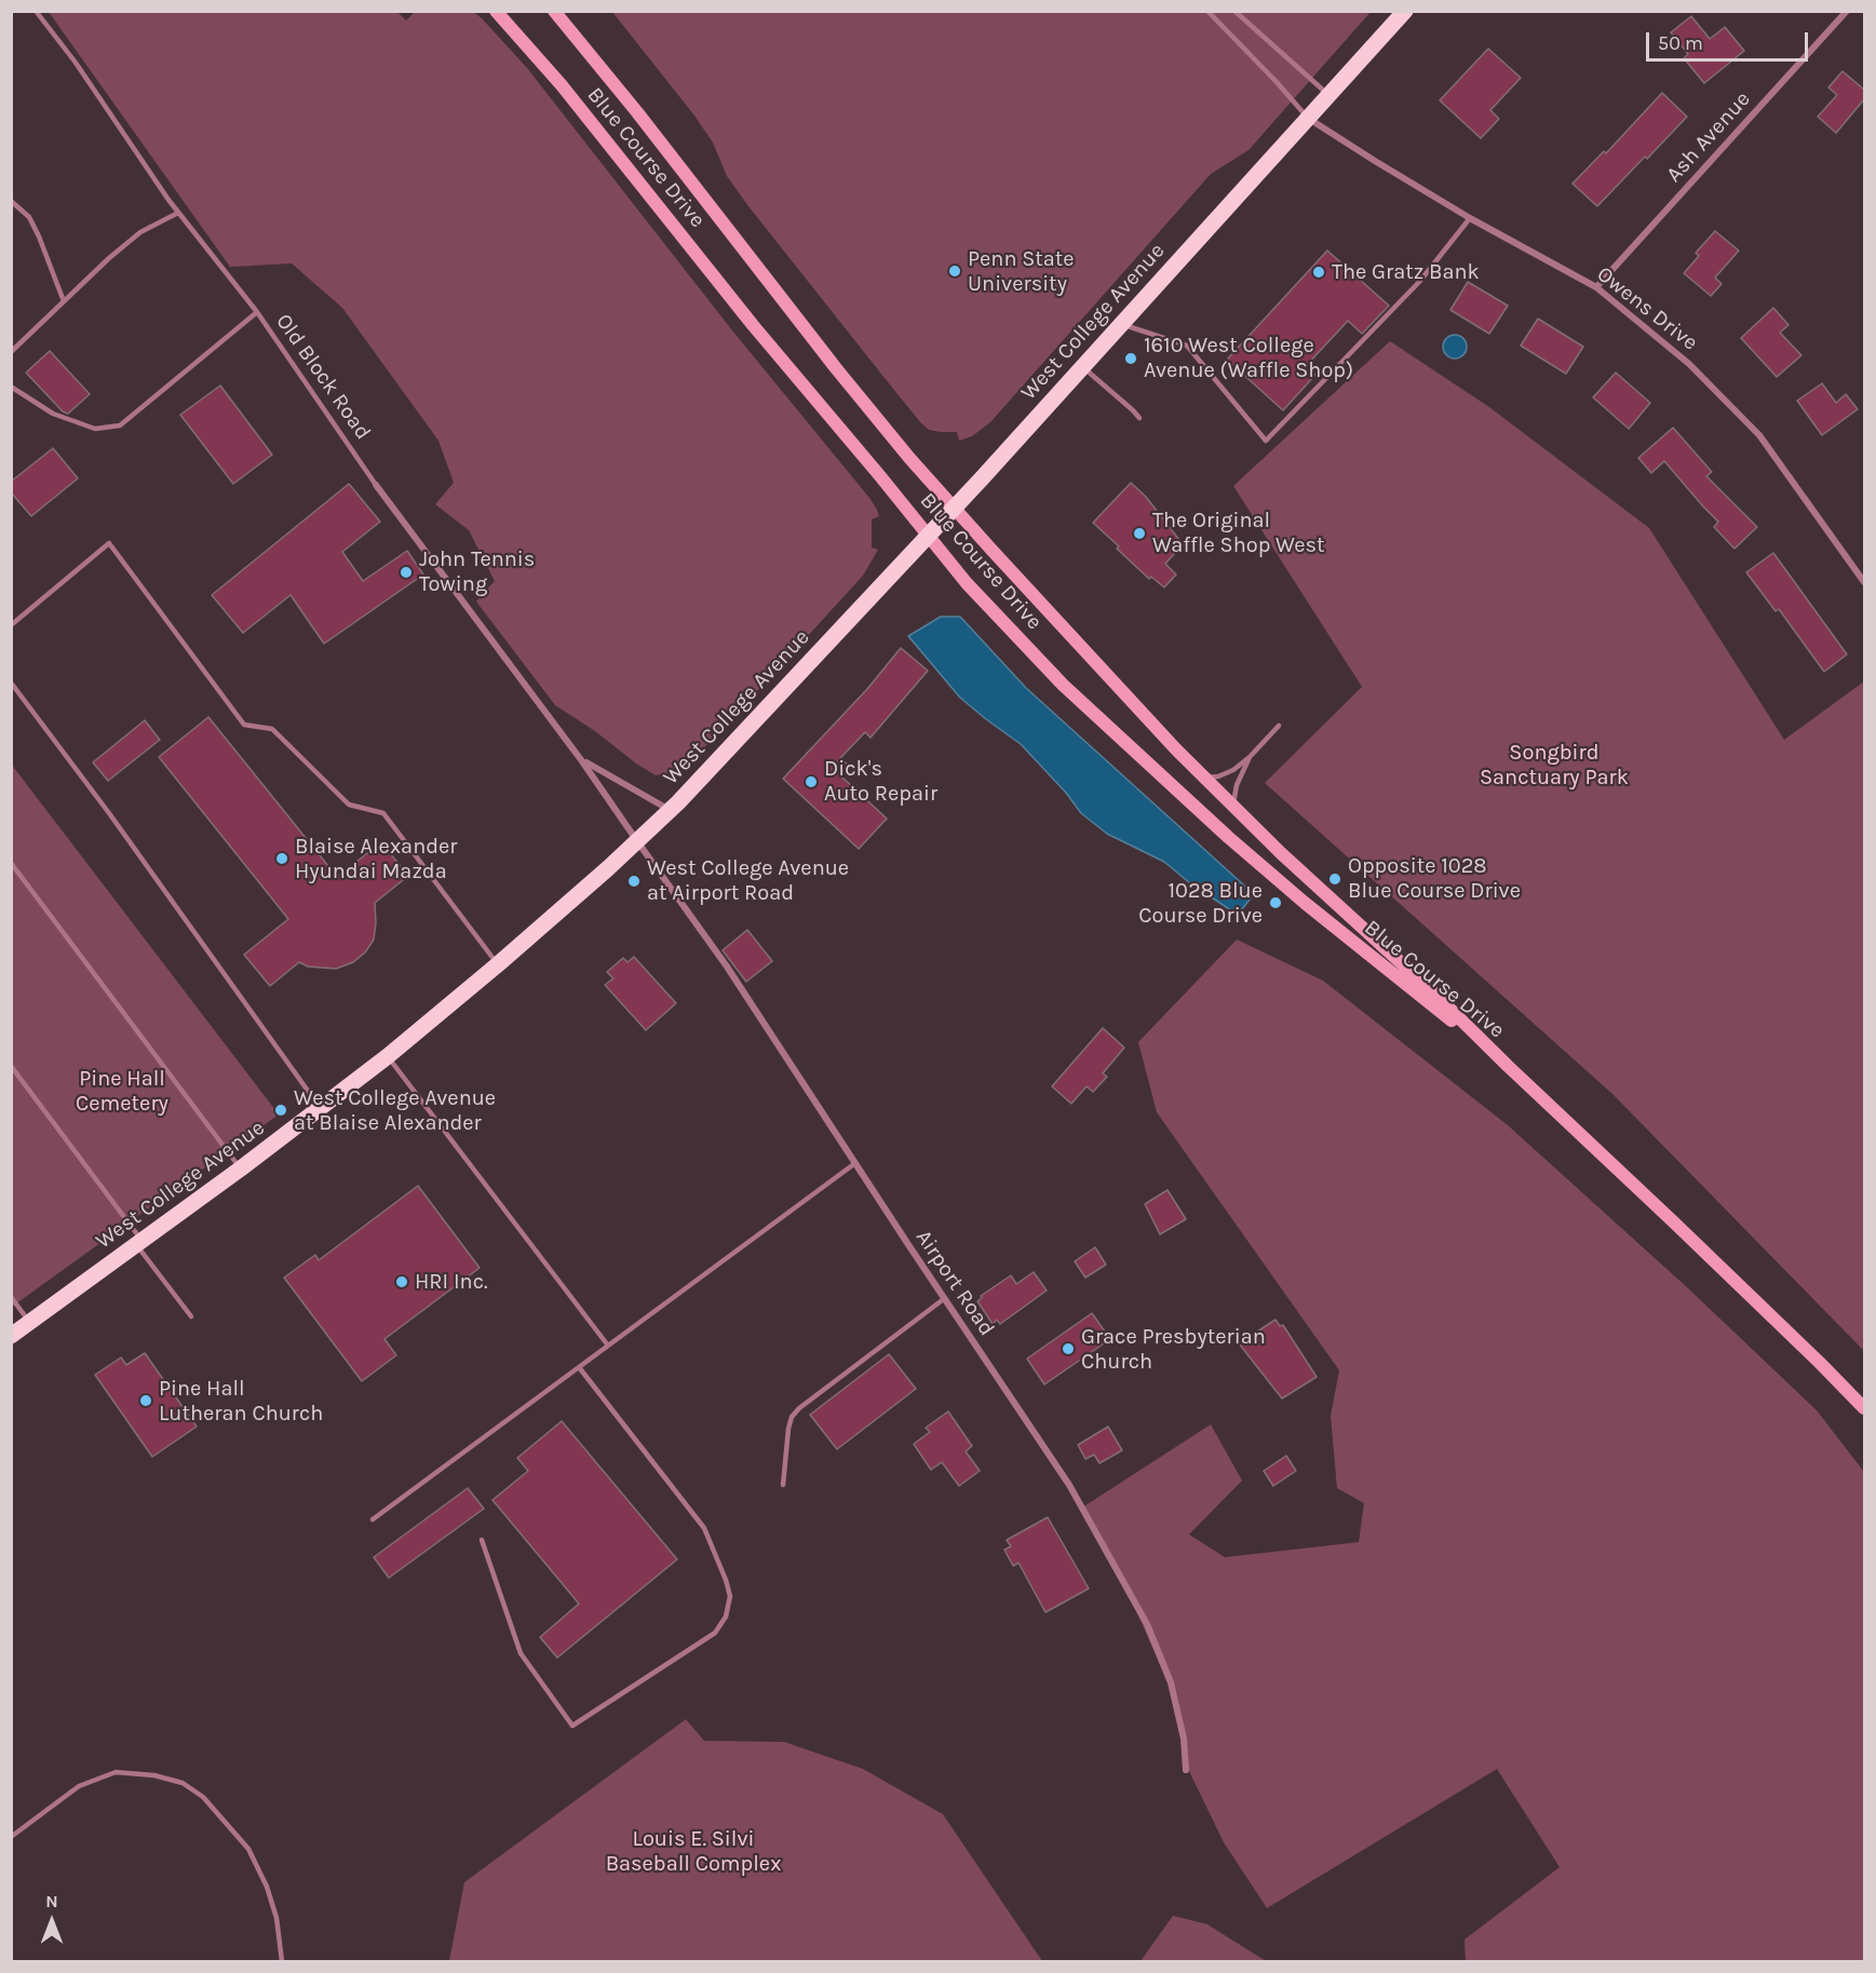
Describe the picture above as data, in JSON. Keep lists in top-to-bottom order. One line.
{"streets":{"main road":["Blue Course Drive","West College Avenue"],"street":["Ash Avenue","Owens Drive","Old Block Road","Airport Road"]},"crossings":[["Ash Avenue","Owens Drive"],["Blue Course Drive","West College Avenue"],["Owens Drive","West College Avenue"],["West College Avenue","Old Block Road"],["West College Avenue","Airport Road"],["Old Block Road","Airport Road"]],"parks":["Songbird Sanctuary Park","Pine Hall Cemetery","Louis E. Silvi Baseball Complex"],"places":["Penn State University","The Gratz Bank","1610 West College Avenue (Waffle Shop)","The Original Waffle Shop West","John Tennis Towing","Dick's Auto Repair","Blaise Alexander Hyundai Mazda","Opposite 1028 Blue Course Drive","West College Avenue at Airport Road","1028 Blue Course Drive","West College Avenue at Blaise Alexander","HRI Inc.","Grace Presbyterian Church","Pine Hall Lutheran Church"],"scale_bar":"50 m","north":"top"}
